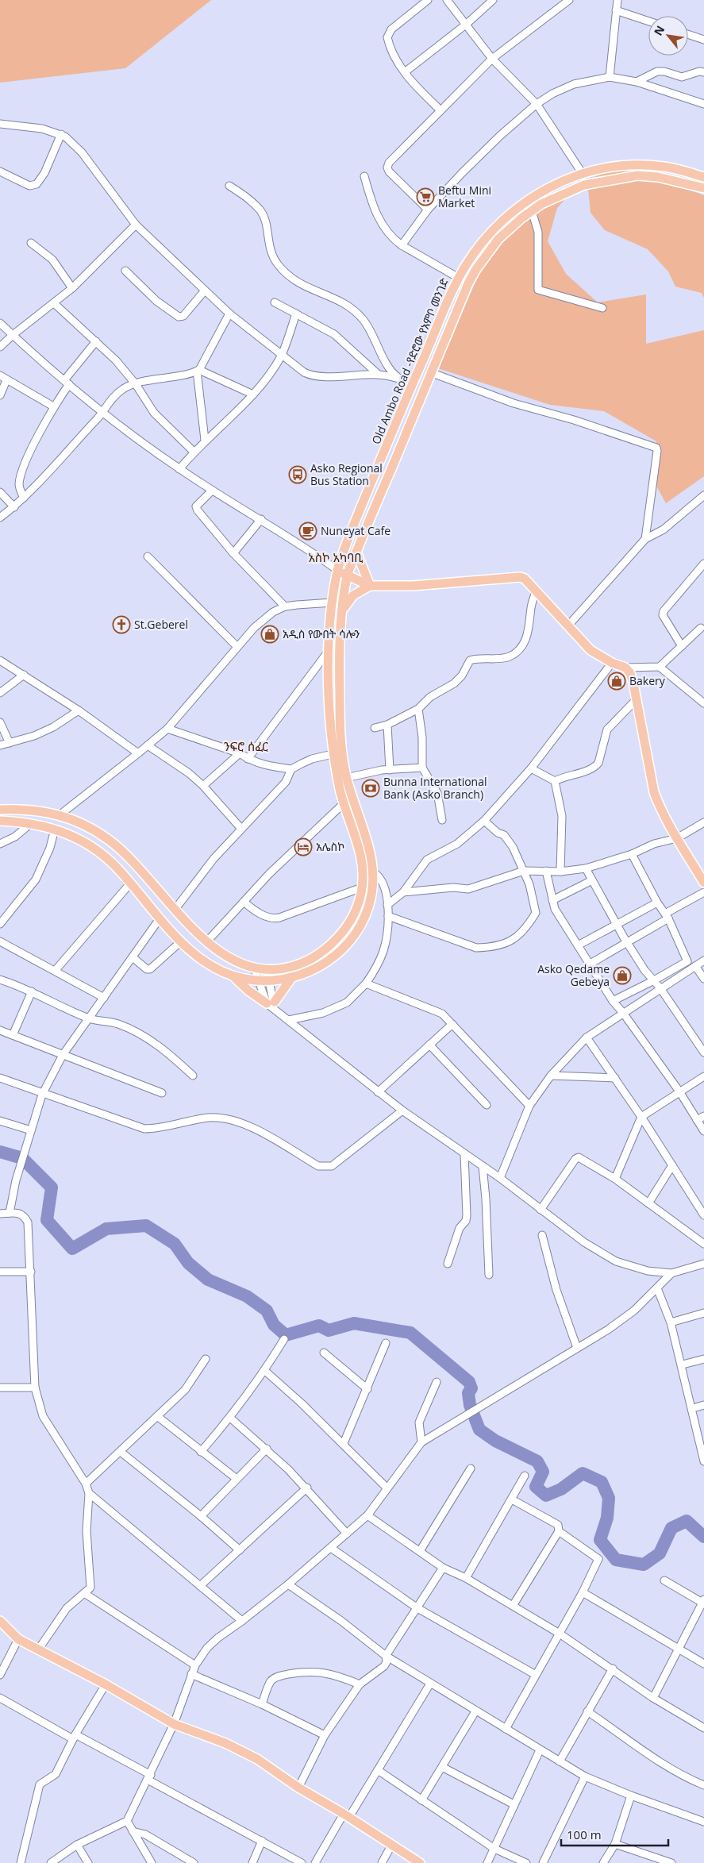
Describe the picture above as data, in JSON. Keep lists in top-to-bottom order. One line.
{"streets":{"main road":["Old Ambo Road -የድሮው የአምቦ መንገድ"]},"districts":["አስኮ አካባቢ","ንፍሮ ሰፈር"],"places":{"supermarket":["Beftu Mini Market"],"bus stop":["Asko Regional Bus Station"],"cafe":["Nuneyat Cafe"],"church":["St.Geberel"],"shop":["አዲስ የውበት ሳሎን","Bakery","Asko Qedame Gebeya"],"bank":["Bunna International Bank (Asko Branch)"],"hotel":["አሌስኮ"]},"scale_bar":"100 m","north":"top left"}
